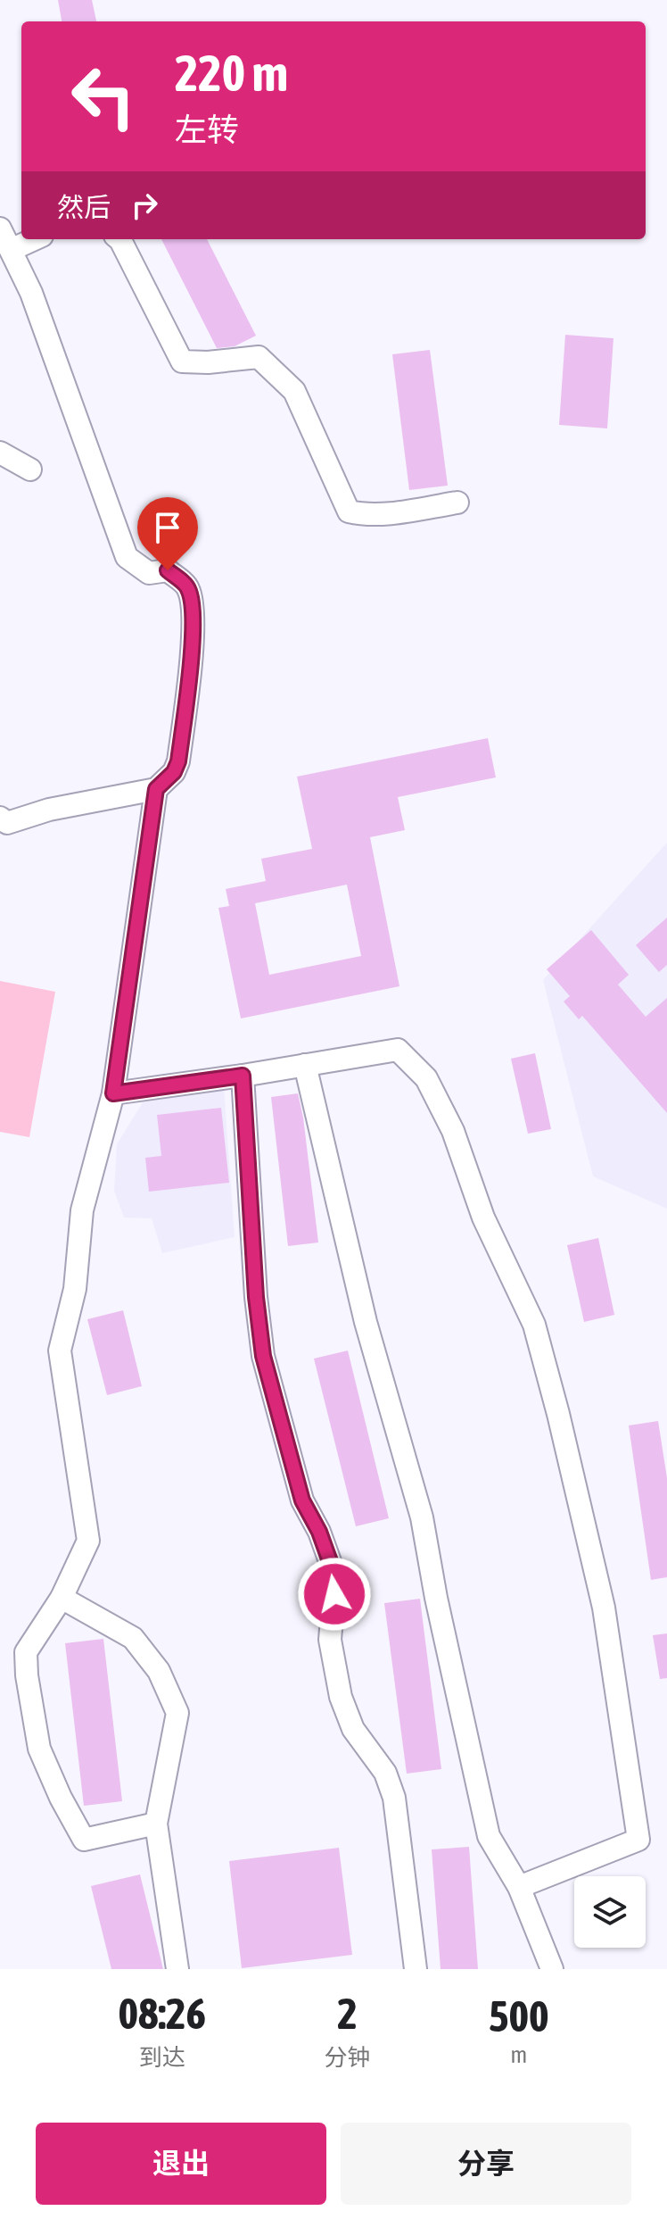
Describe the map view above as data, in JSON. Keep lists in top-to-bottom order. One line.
{"page":{"turn":["220 m","左转"],"then":"然后","eta":["08:26","到达","2","分钟","500","m"],"buttons":["退出","分享"]}}
